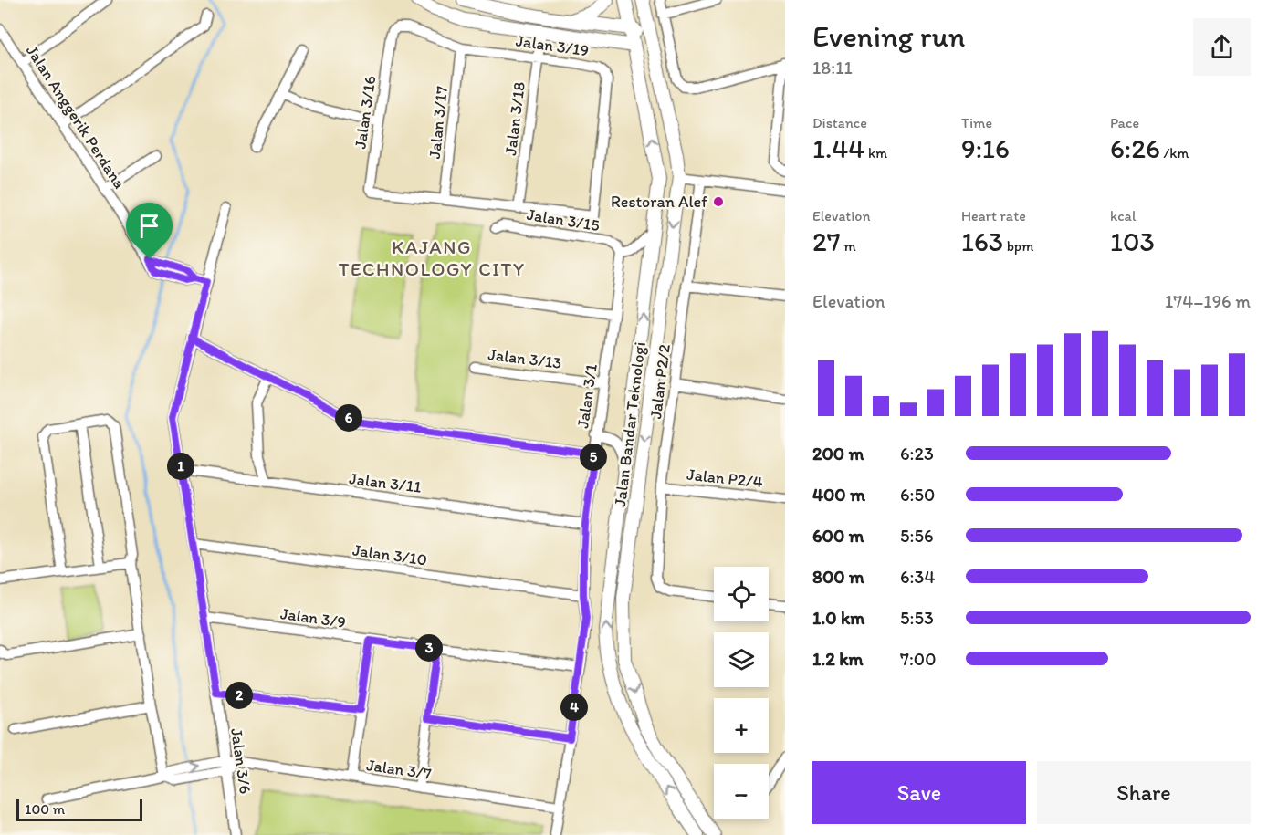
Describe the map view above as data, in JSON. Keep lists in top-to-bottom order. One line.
{"streets":{"street":["Jalan 3/19","Jalan 3/16","Jalan Anggerik Perdana","Jalan 3/18","Jalan 3/17","Jalan 3/15","Jalan 3/13","Jalan P2/2","Jalan 3/1","Jalan Bandar Teknologi","Jalan P2/4","Jalan 3/11","Jalan 3/10","Jalan 3/9","Jalan 3/6","Jalan 3/7"]},"crossings":[["Jalan 3/19","Jalan 3/16"],["Jalan 3/19","Jalan 3/18"],["Jalan 3/19","Jalan 3/17"],["Jalan 3/16","Jalan 3/17"],["Jalan Anggerik Perdana","Jalan 3/6"],["Jalan 3/15","Jalan 3/1"],["Jalan 3/13","Jalan 3/1"],["Jalan P2/2","Jalan P2/4"],["Jalan 3/1","Jalan 3/11"],["Jalan 3/1","Jalan 3/10"],["Jalan 3/1","Jalan 3/9"],["Jalan 3/1","Jalan 3/7"],["Jalan 3/11","Jalan 3/6"],["Jalan 3/10","Jalan 3/6"],["Jalan 3/9","Jalan 3/6"],["Jalan 3/6","Jalan 3/7"]],"districts":["KAJANG TECHNOLOGY CITY"],"places":["Restoran Alef"],"scale_bar":"100 m","page":{"heading":["Evening run","18:11"],"stats":[["Distance","1.44 km"],["Time","9:16"],["Pace","6:26 /km"],["Elevation","27 m"],["Heart rate","163 bpm"],["kcal","103"]],"chart":["Elevation","174–196 m"],"pins":["6","5","1","3","2","4"],"list":[{"name":"200 m","note":"6:23"},{"name":"400 m","note":"6:50"},{"name":"600 m","note":"5:56"},{"name":"800 m","note":"6:34"},{"name":"1.0 km","note":"5:53"},{"name":"1.2 km","note":"7:00"}],"map_buttons":["+","−"],"buttons":["Save","Share"],"scale":"100 m"}}
